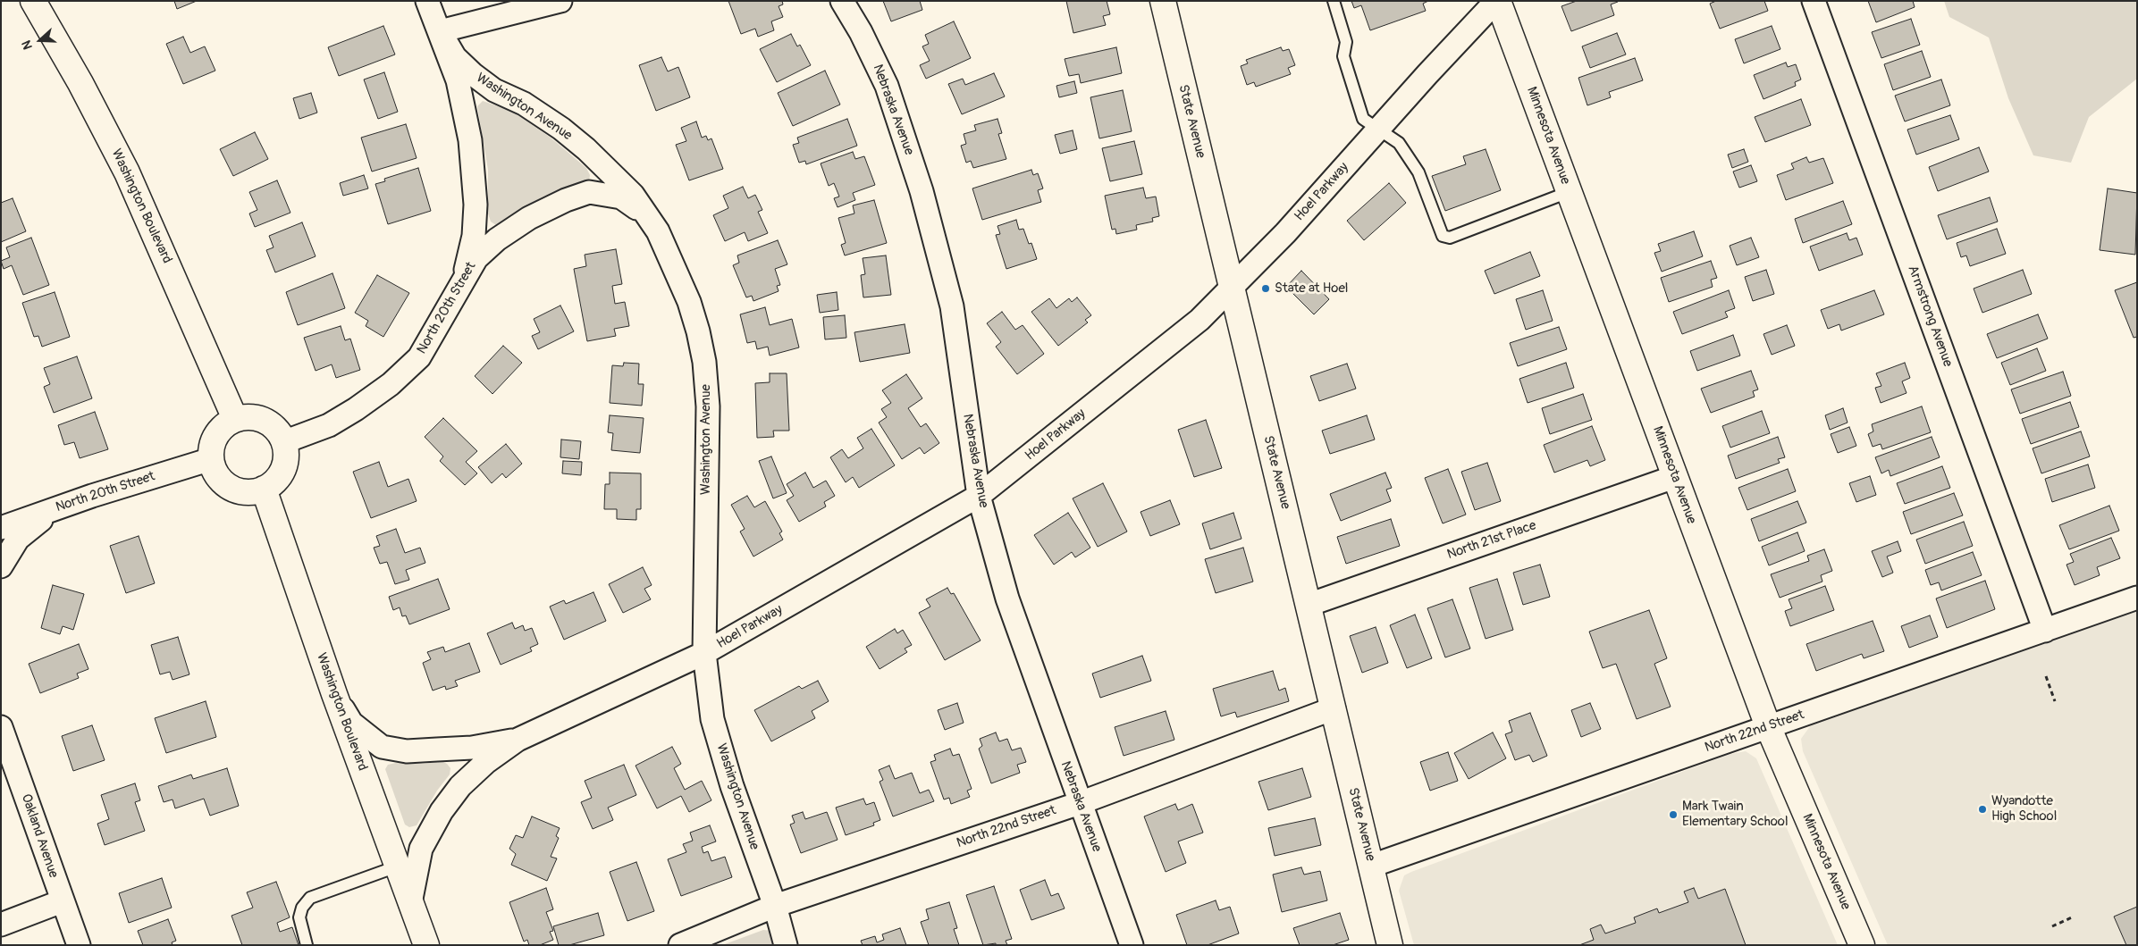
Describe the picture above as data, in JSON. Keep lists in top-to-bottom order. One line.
{"streets":{"main road":["State Avenue","Minnesota Avenue","Washington Boulevard"],"street":["Washington Avenue","Nebraska Avenue","Hoel Parkway","North 20th Street","Armstrong Avenue","North 21st Place","North 22nd Street","Oakland Avenue"]},"crossings":[["Washington Avenue","Hoel Parkway"],["Washington Avenue","North 20th Street"],["Washington Avenue","North 22nd Street"],["Nebraska Avenue","Hoel Parkway"],["Nebraska Avenue","North 22nd Street"],["State Avenue","Hoel Parkway"],["State Avenue","North 21st Place"],["State Avenue","North 22nd Street"],["Minnesota Avenue","Hoel Parkway"],["Minnesota Avenue","North 21st Place"],["Minnesota Avenue","North 22nd Street"],["Hoel Parkway","Washington Boulevard"],["Washington Boulevard","North 20th Street"],["Armstrong Avenue","North 22nd Street"]],"places":["State at Hoel","Wyandotte High School","Mark Twain Elementary School"],"north":"left"}
